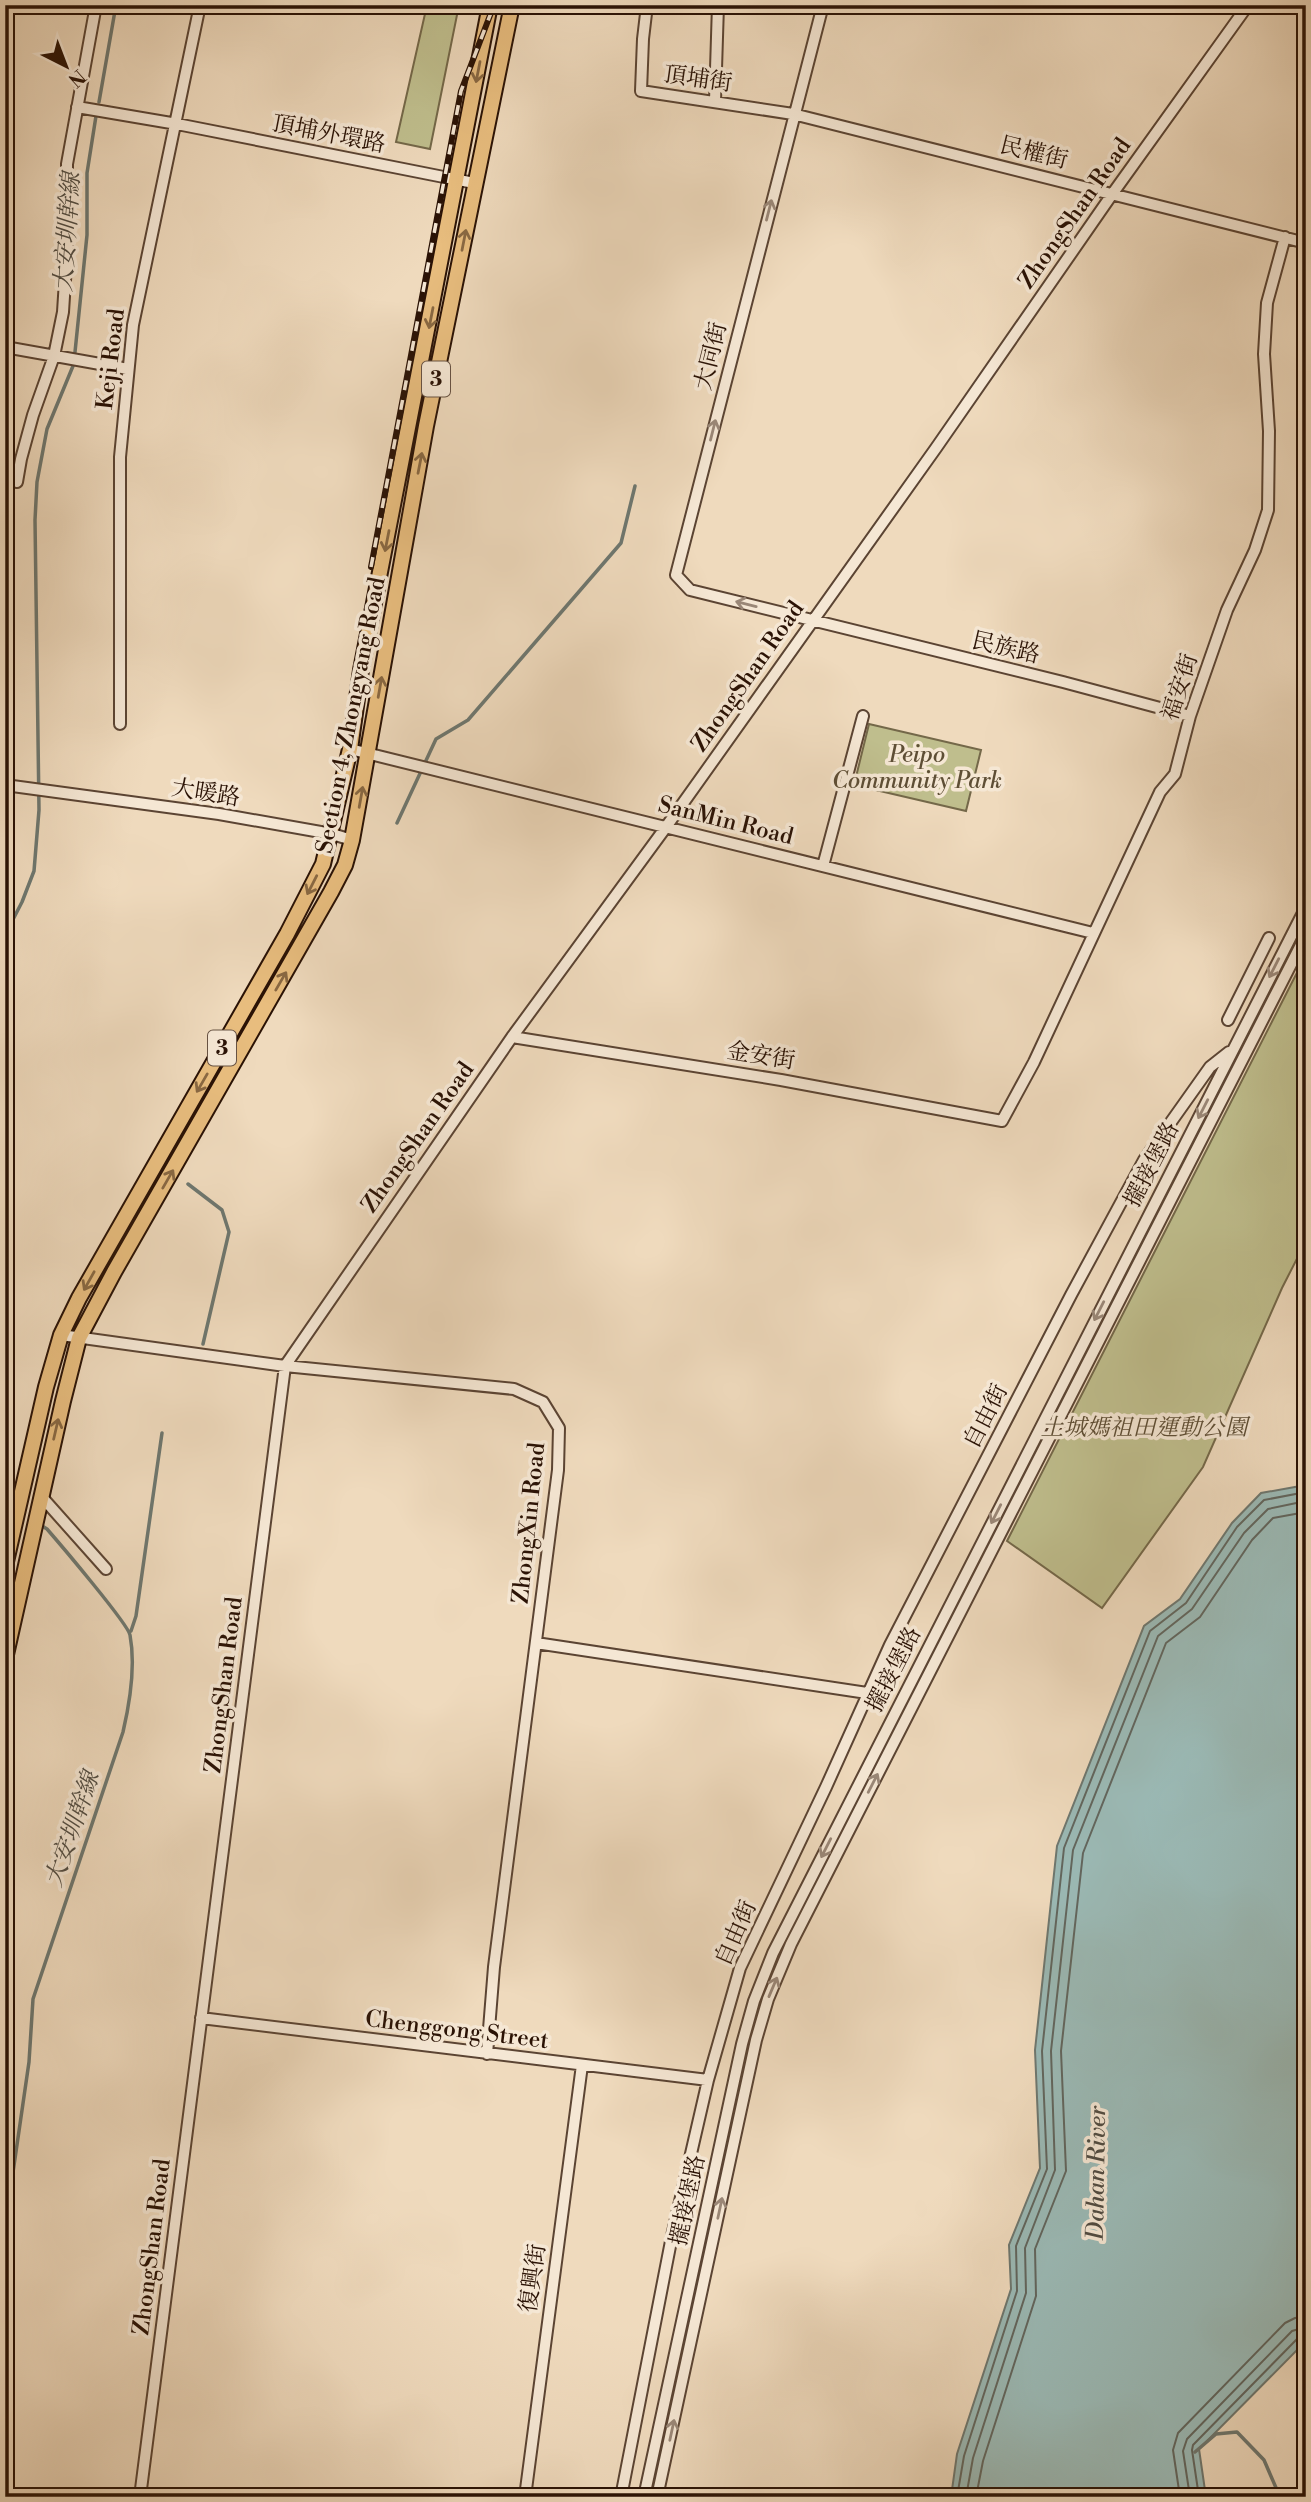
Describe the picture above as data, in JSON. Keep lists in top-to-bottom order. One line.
{"streets":{"main road":["3","Section 4, Zhongyang Road"],"street":["頂埔街","頂埔外環路","民權街","ZhongShan Road","大同街","Keji Road","民族路","福安街","大暖路","SanMin Road","金安街","擺接堡路","自由街","ZhongXin Road","Chenggong Street","復興街"]},"crossings":[["頂埔街","民權街"],["頂埔街","大同街"],["頂埔外環路","Keji Road"],["頂埔外環路","Section 4, Zhongyang Road"],["民權街","ZhongShan Road"],["民權街","大同街"],["民權街","福安街"],["ZhongShan Road","大同街"],["ZhongShan Road","民族路"],["ZhongShan Road","SanMin Road"],["ZhongShan Road","金安街"],["ZhongShan Road","ZhongXin Road"],["ZhongShan Road","Chenggong Street"],["大同街","民族路"],["3","Section 4, Zhongyang Road"],["民族路","福安街"],["福安街","SanMin Road"],["福安街","金安街"],["Section 4, Zhongyang Road","大暖路"],["Section 4, Zhongyang Road","SanMin Road"],["Section 4, Zhongyang Road","ZhongXin Road"],["擺接堡路","自由街"],["自由街","Chenggong Street"],["ZhongXin Road","Chenggong Street"],["Chenggong Street","復興街"]],"one_way":["大同街"],"water":["大安圳幹線","Dahan River"],"parks":["Peipo Community Park","土城媽祖田運動公園"],"north":"bottom right"}
